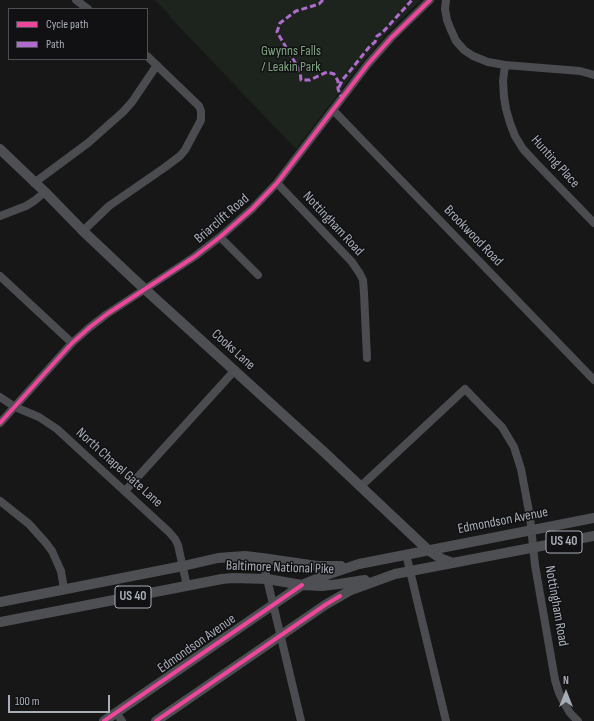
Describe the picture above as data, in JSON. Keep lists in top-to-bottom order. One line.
{"streets":{"main road":["Cooks Lane","Edmondson Avenue","US 40","Baltimore National Pike"],"street":["Hunting Place","Briarclift Road","Nottingham Road","Brookwood Road","North Chapel Gate Lane"]},"crossings":[["Briarclift Road","Nottingham Road"],["Briarclift Road","Brookwood Road"],["Briarclift Road","Cooks Lane"],["Briarclift Road","North Chapel Gate Lane"],["Nottingham Road","Cooks Lane"],["Nottingham Road","Edmondson Avenue"],["Nottingham Road","US 40"],["Cooks Lane","Edmondson Avenue"],["Cooks Lane","US 40"],["North Chapel Gate Lane","Baltimore National Pike"],["Edmondson Avenue","Baltimore National Pike"],["US 40","Baltimore National Pike"]],"parks":["Gwynns Falls / Leakin Park"],"legend":["Cycle path","Path"],"scale_bar":"100 m","north":"top"}
